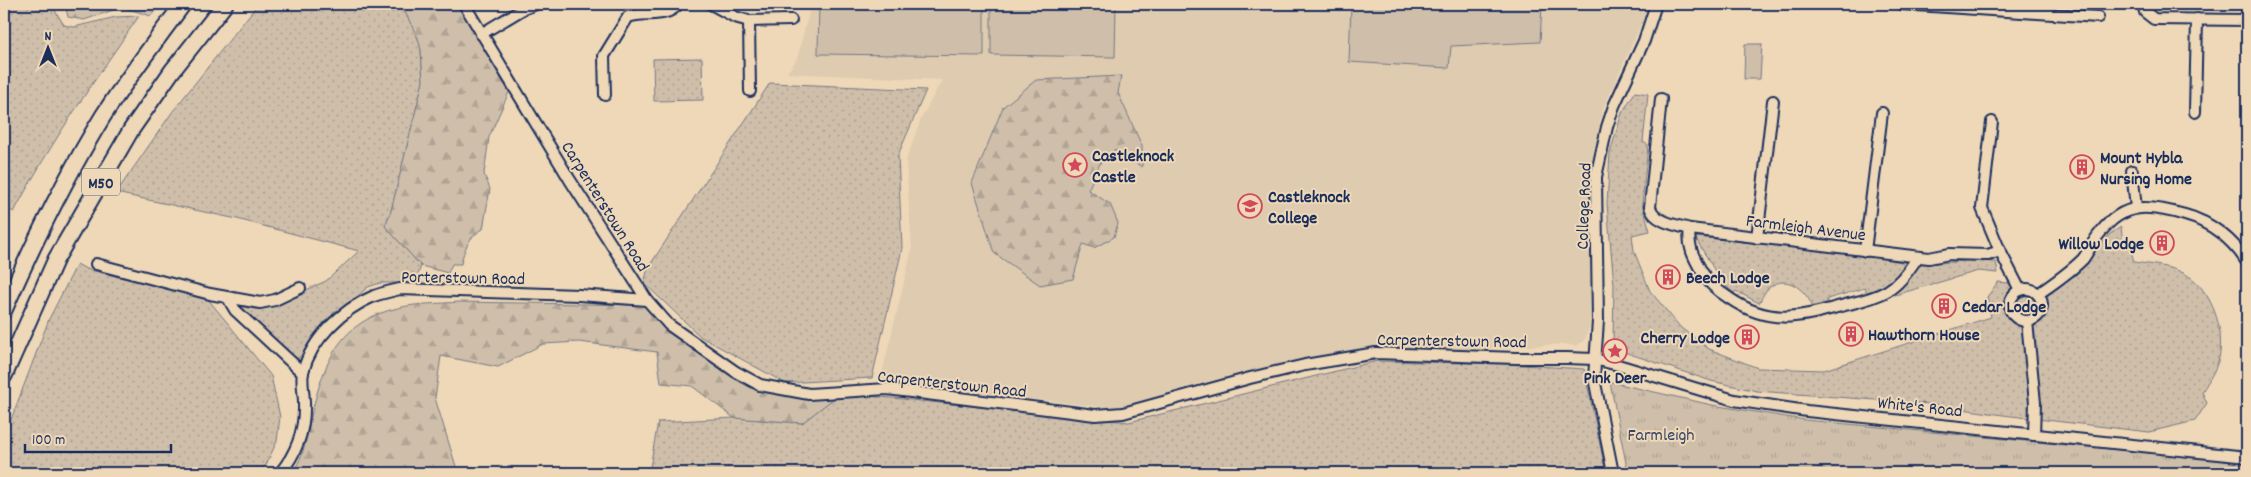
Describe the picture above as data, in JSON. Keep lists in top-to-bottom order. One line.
{"streets":{"highway":["M50"],"street":["Carpenterstown Road","College Road","Farmleigh Avenue","Porterstown Road","White's Road"]},"crossings":[["Carpenterstown Road","College Road"],["Carpenterstown Road","Porterstown Road"],["Carpenterstown Road","White's Road"],["College Road","White's Road"]],"parks":["Farmleigh"],"places":{"place":["Castleknock Castle","Pink Deer"],"building":["Mount Hybla Nursing Home","Willow Lodge","Beech Lodge","Cedar Lodge","Hawthorn House","Cherry Lodge"],"school or university":["Castleknock College"]},"scale_bar":"100 m","north":"top"}
